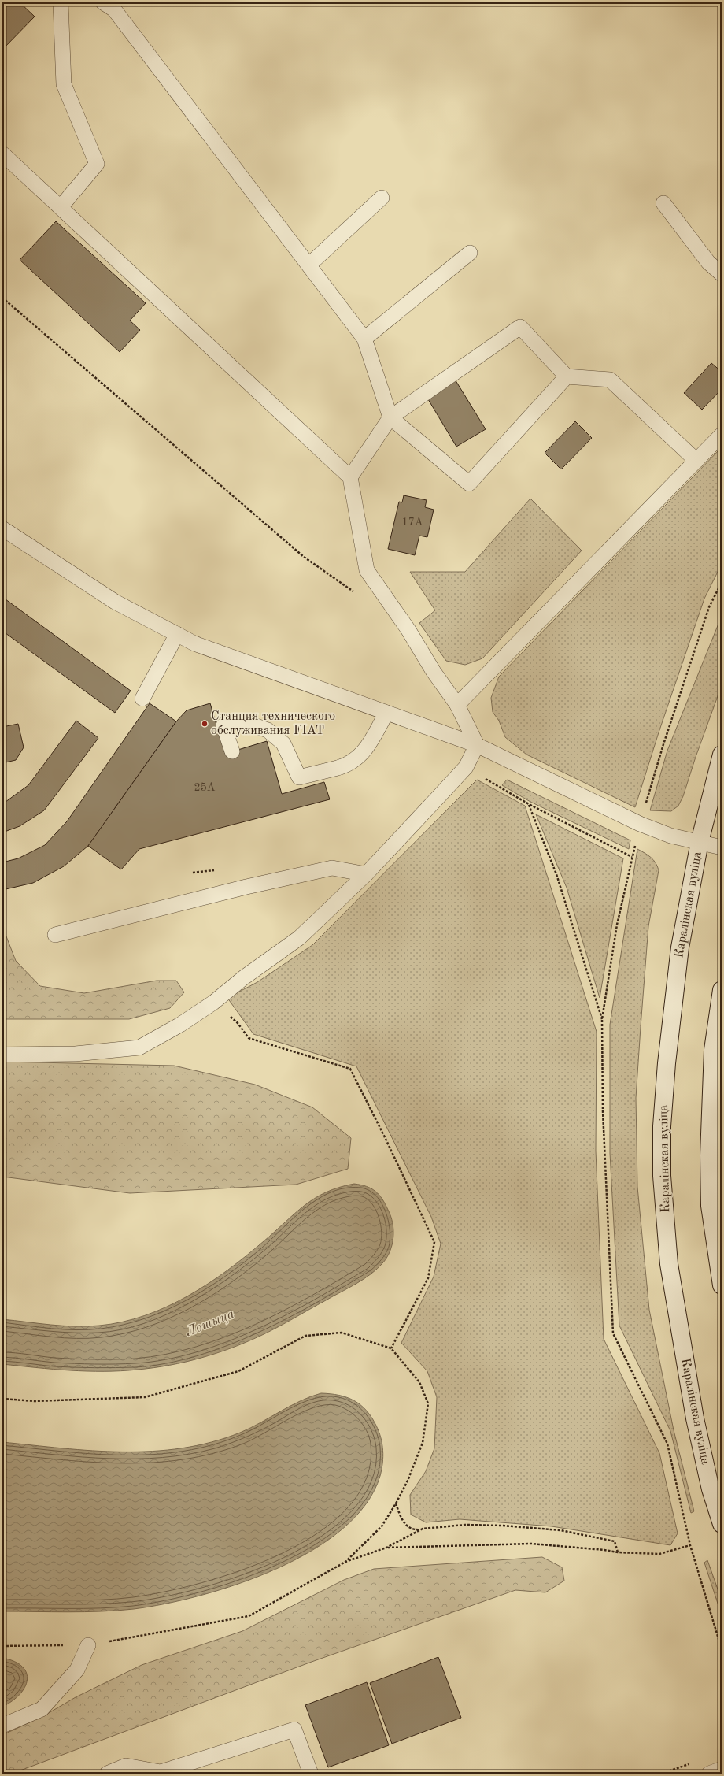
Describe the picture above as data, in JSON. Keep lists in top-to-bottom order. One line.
{"streets":{"main road":["Каралінская вуліца"]},"water":["Лошыца"],"places":["Станция технического обслуживания FIAT"],"house_numbers":["17А","25А"]}
